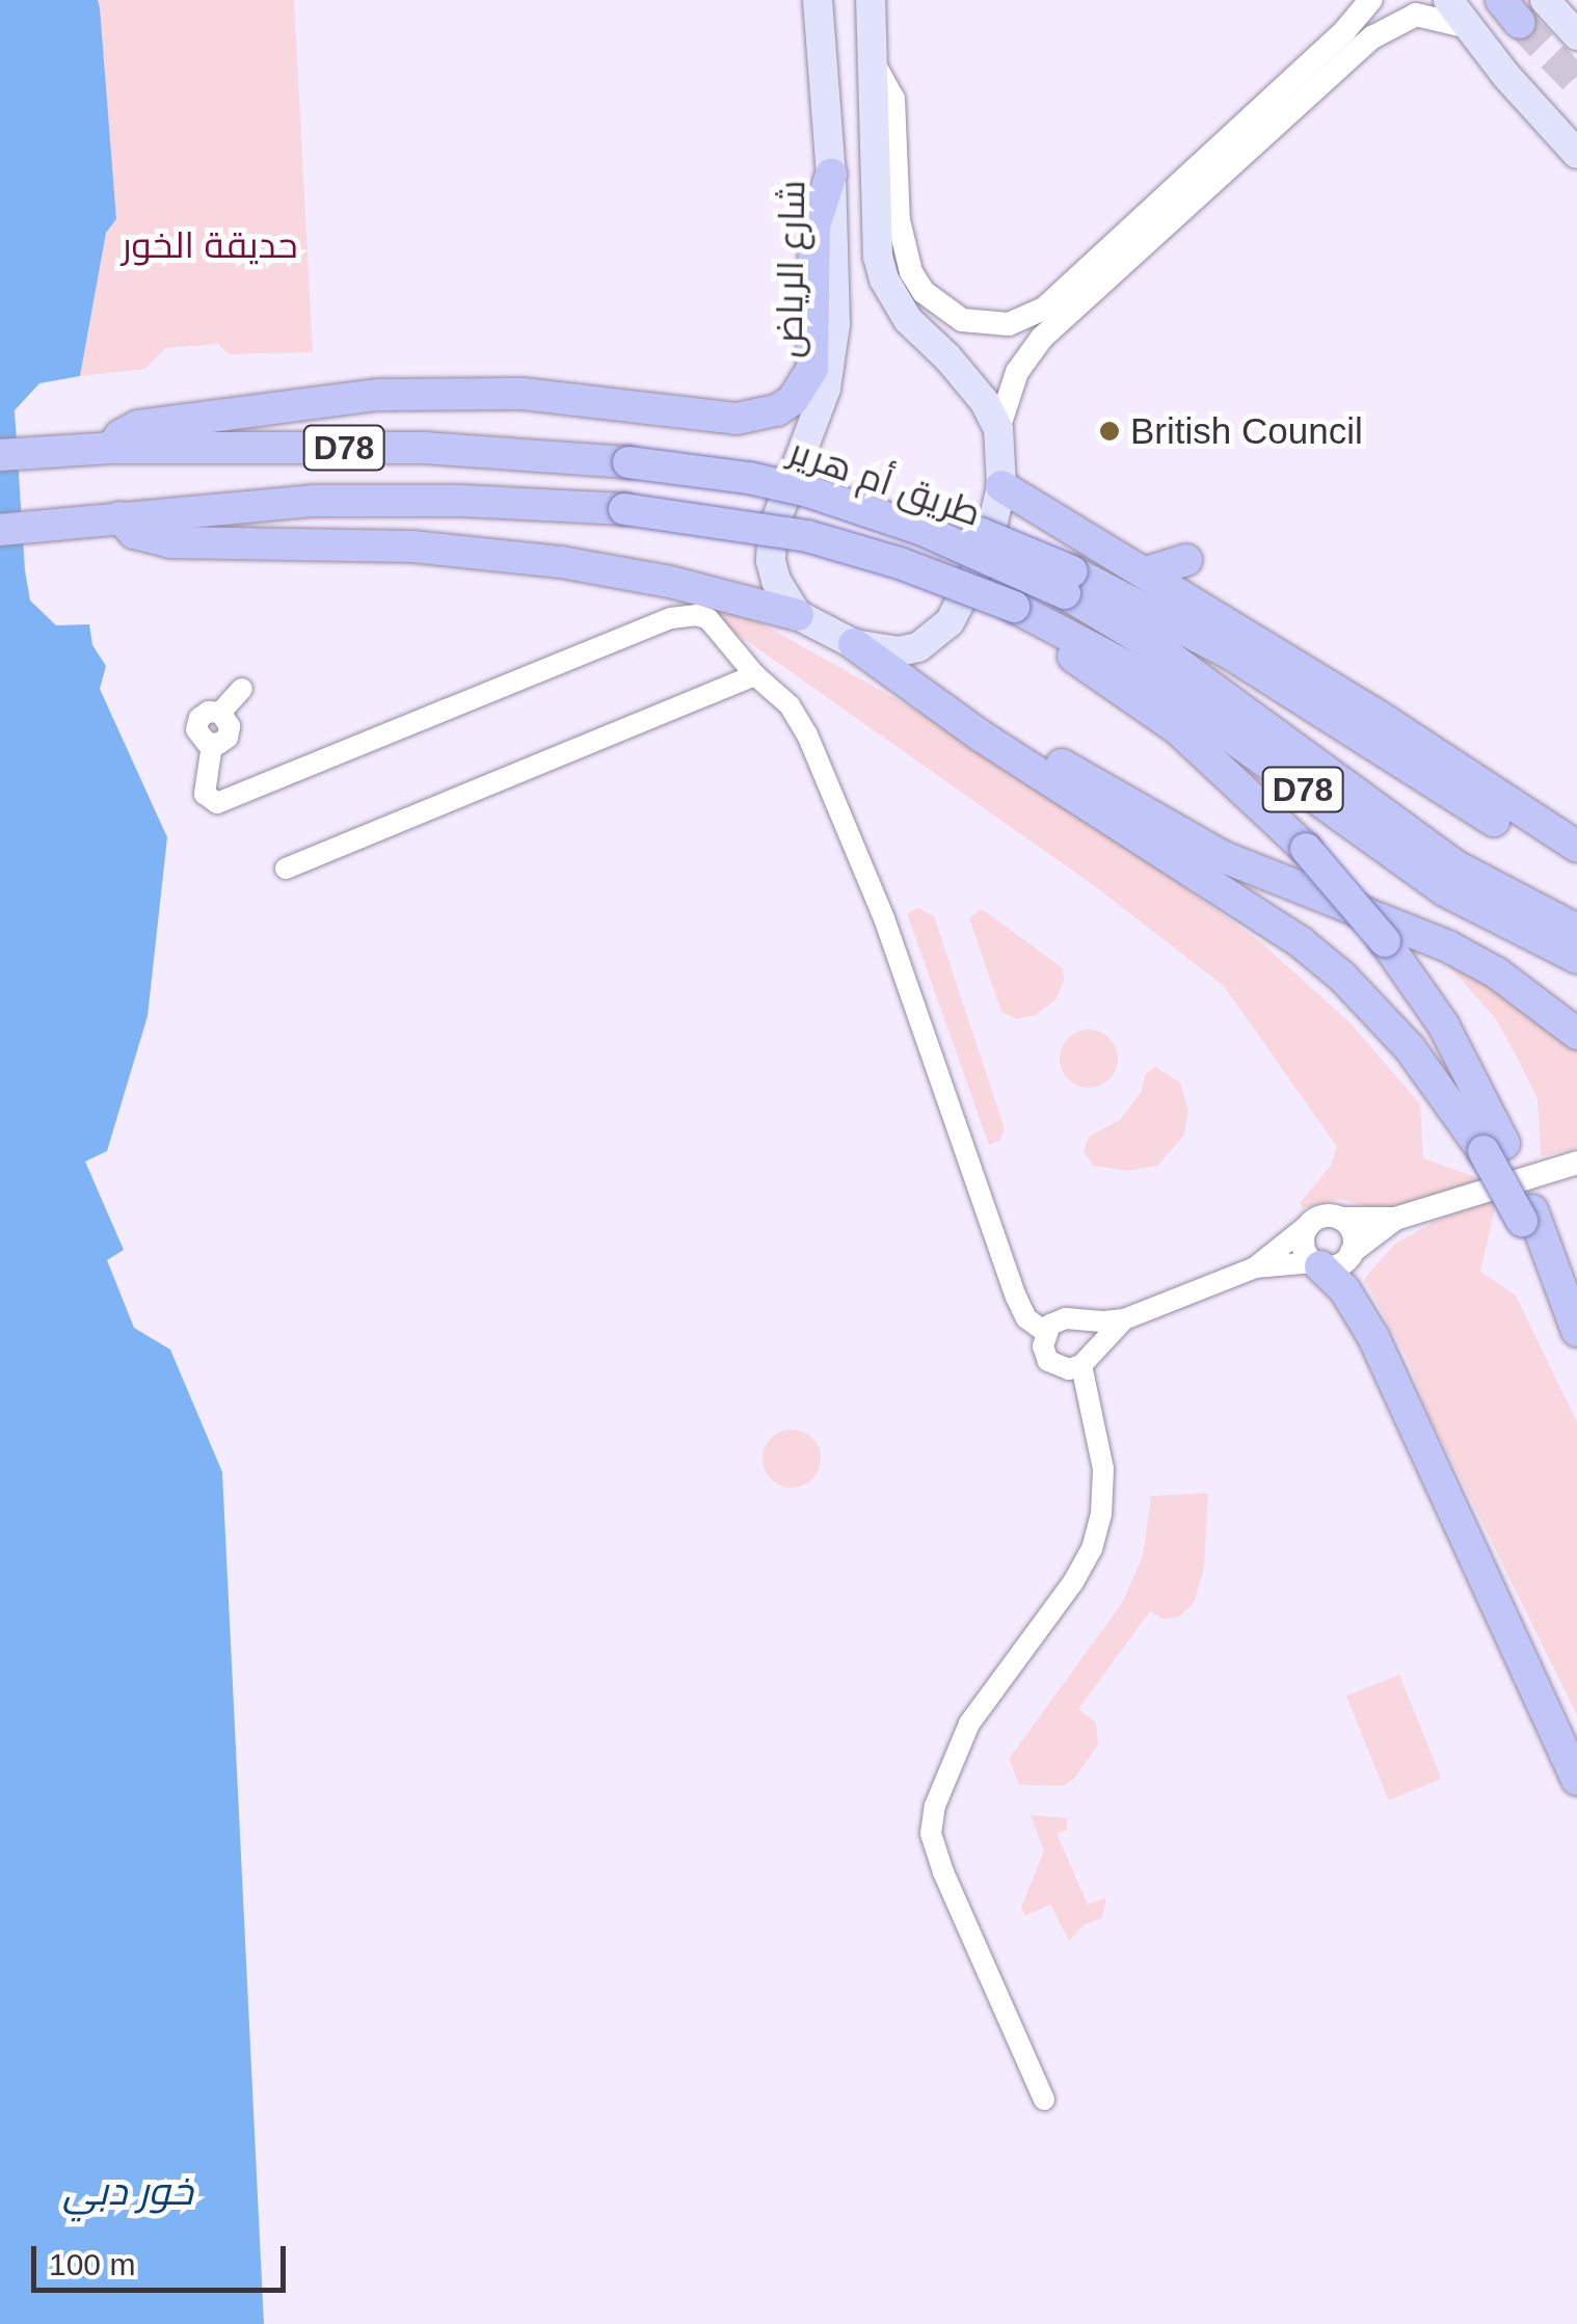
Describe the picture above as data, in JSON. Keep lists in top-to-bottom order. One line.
{"streets":{"main road":["شارع الرياض","D78","طريق أم هرير"]},"crossings":[["D78","طريق أم هرير"]],"water":["خور دبي"],"parks":["حديقة الخور"],"places":["British Council"],"scale_bar":"100 m"}
